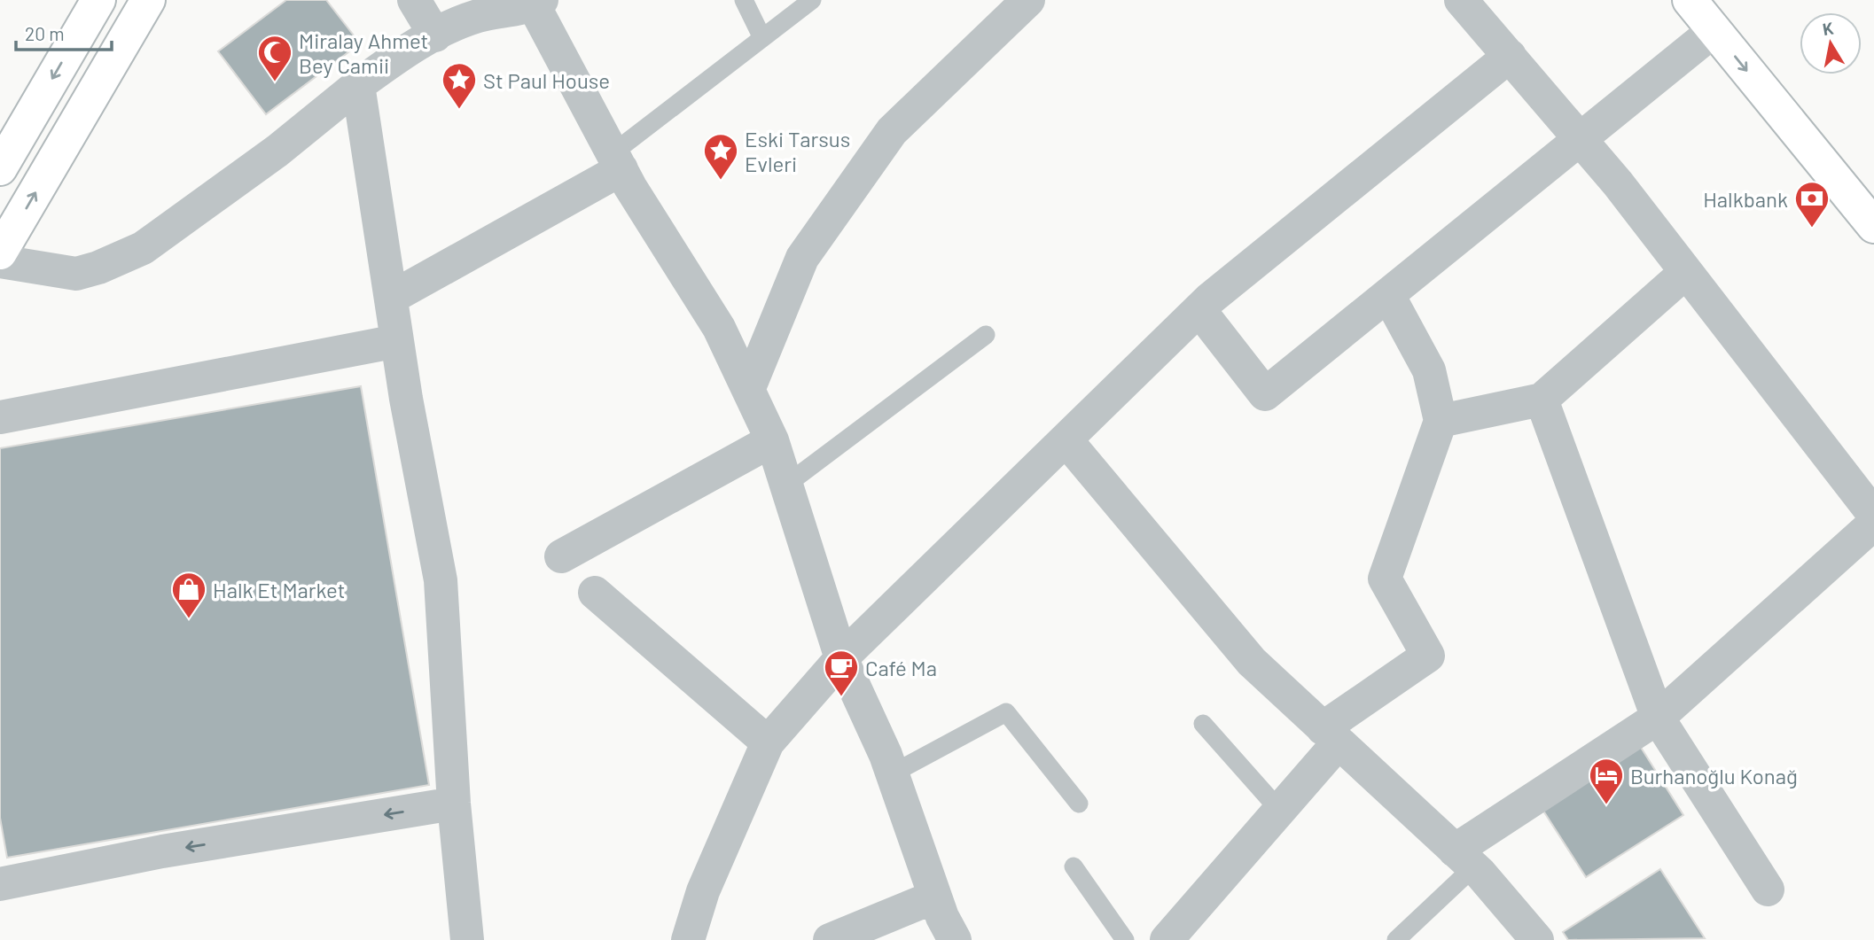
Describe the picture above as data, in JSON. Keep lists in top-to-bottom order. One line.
{"places":{"mosque":["Miralay Ahmet Bey Camii"],"place":["St Paul House","Eski Tarsus Evleri"],"bank":["Halkbank"],"shop":["Halk Et Market"],"cafe":["Café Ma"],"hotel":["Burhanoğlu Konağ"]},"scale_bar":"20 m","north":"top"}
